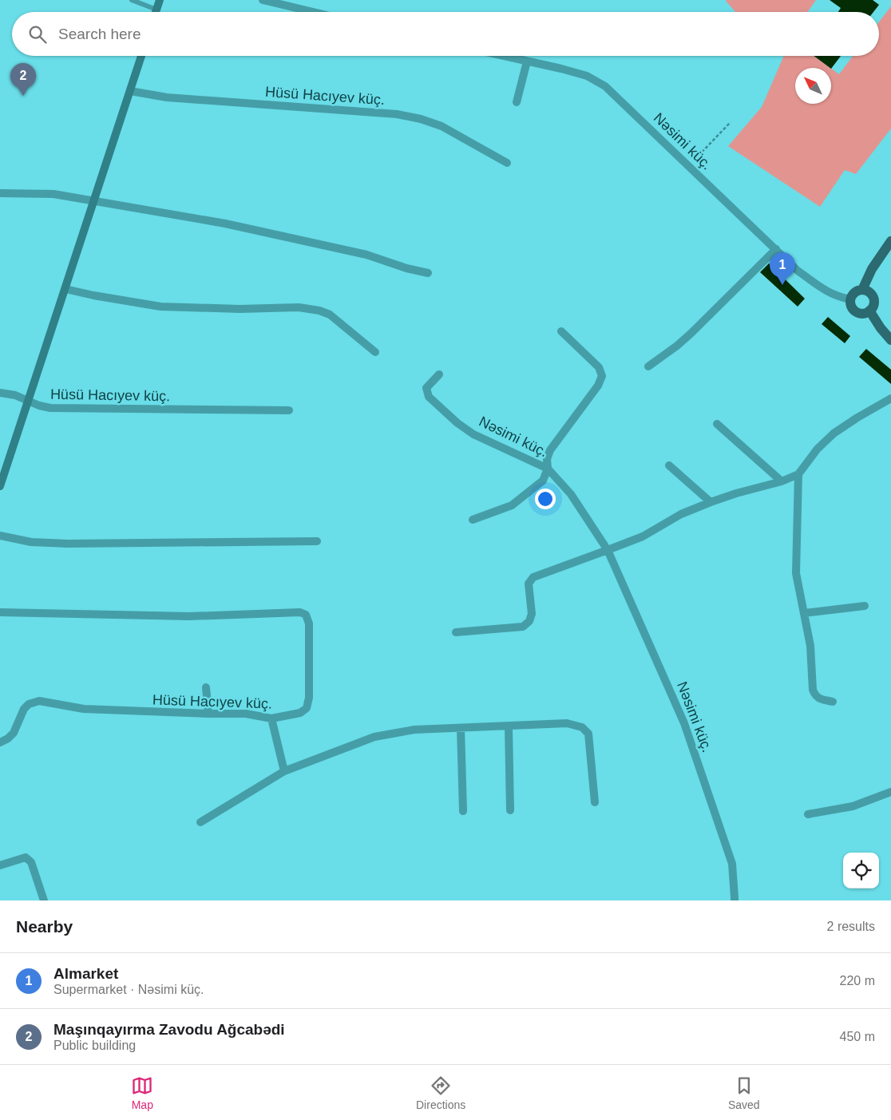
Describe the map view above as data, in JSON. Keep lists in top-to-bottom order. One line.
{"streets":{"main road":["Hüsü Hacıyev küç."],"street":["Nəsimi küç."]},"north":"top left","page":{"search":"Search here","pins":["2","1"],"heading":["Nearby","2 results"],"list":[{"mark":"1","name":"Almarket","note":"Supermarket · Nəsimi küç.","value":"220 m"},{"mark":"2","name":"Maşınqayırma Zavodu Ağcabədi","note":"Public building","value":"450 m"}],"nav":["Map","Directions","Saved"]}}
